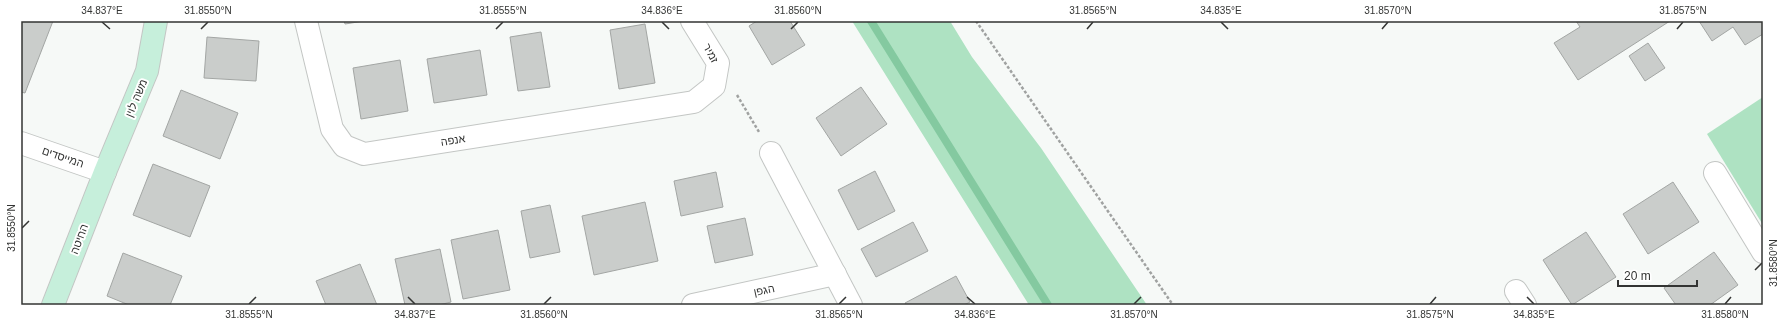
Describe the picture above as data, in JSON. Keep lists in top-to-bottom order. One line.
{"streets":{"main road":["משה לוין","החיטה"],"street":["זמיר","אנפה","המייסדים","הגפן"]},"crossings":[["זמיר","אנפה"],["משה לוין","המייסדים"],["משה לוין","החיטה"],["המייסדים","החיטה"]],"scale_bar":"20 m","coordinates":["34.837°E","31.8550°N","31.8555°N","34.836°E","31.8560°N","31.8565°N","34.835°E","31.8570°N","31.8575°N","31.8580°N"]}
